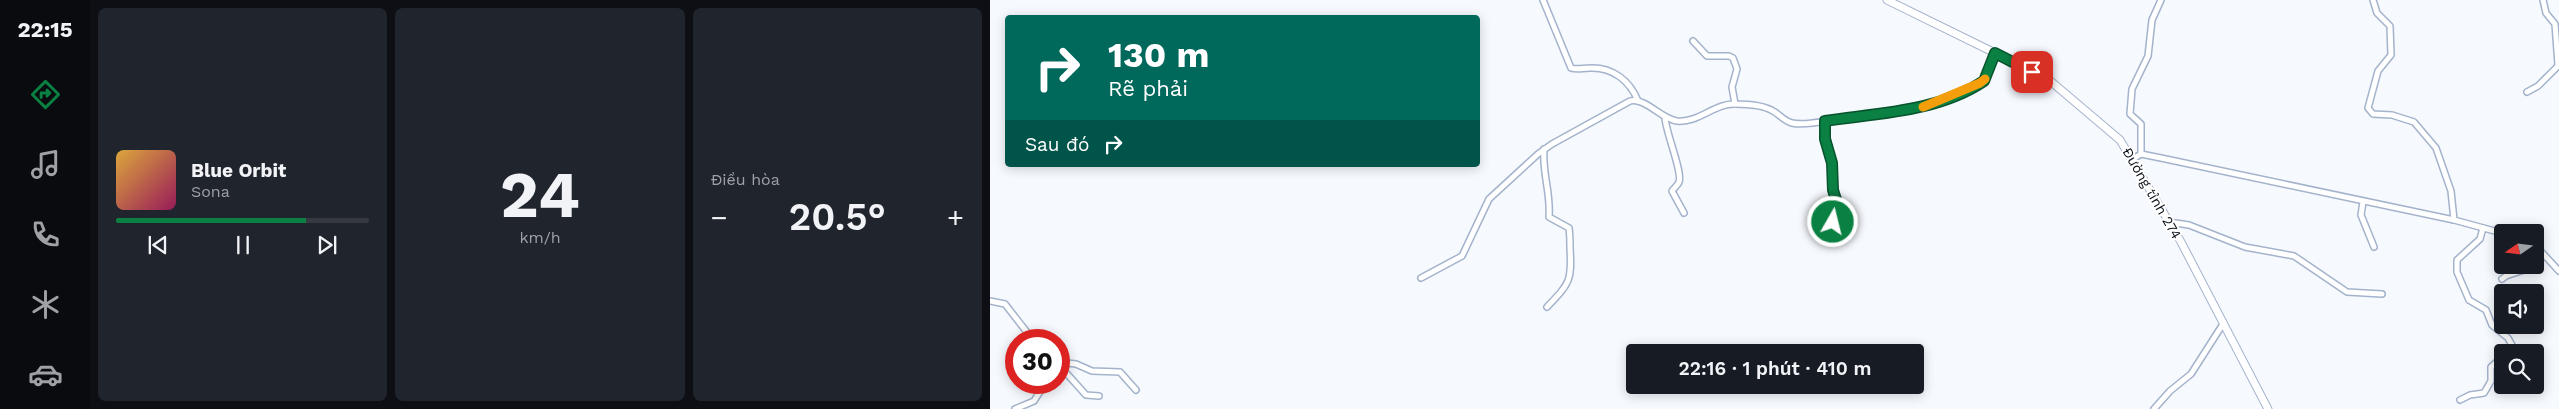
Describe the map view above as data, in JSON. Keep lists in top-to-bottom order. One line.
{"streets":{"main road":["Đường tỉnh 274"]},"north":"left","page":{"tabs":"22:15","tile":[["24","km/h"],"Điều hòa"],"turn":["130 m","Rẽ phải"],"then":"Sau đó","song":["Blue Orbit","Sona"],"heat":["−","20.5°","+"],"limit":"30","trip":"22:16 · 1 phút · 410 m"}}
